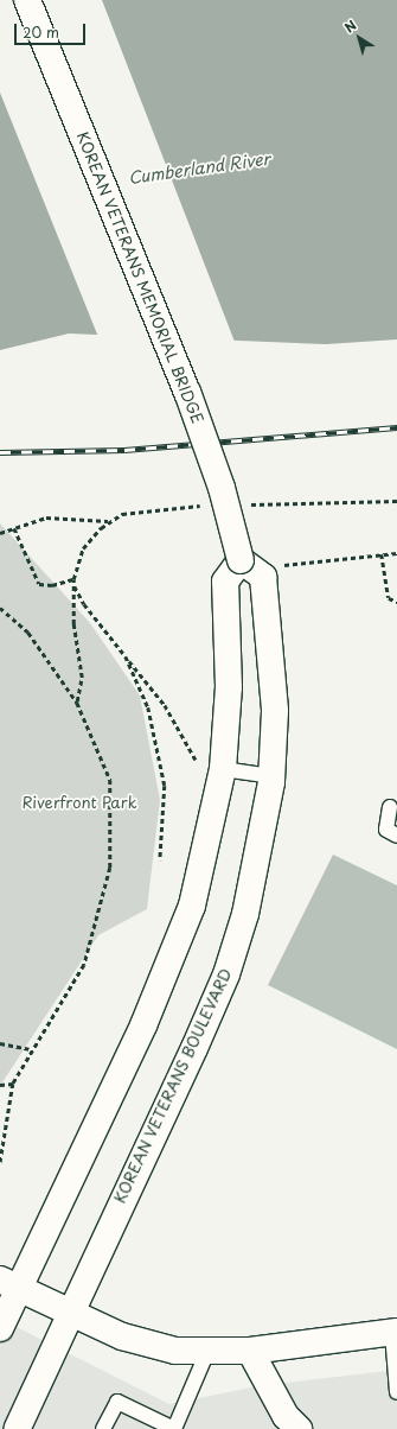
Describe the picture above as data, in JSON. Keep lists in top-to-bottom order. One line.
{"streets":{"main road":["KOREAN VETERANS MEMORIAL BRIDGE","KOREAN VETERANS BOULEVARD"]},"crossings":[["KOREAN VETERANS MEMORIAL BRIDGE","KOREAN VETERANS BOULEVARD"]],"water":["Cumberland River"],"parks":["Riverfront Park"],"scale_bar":"20 m","north":"top left"}
